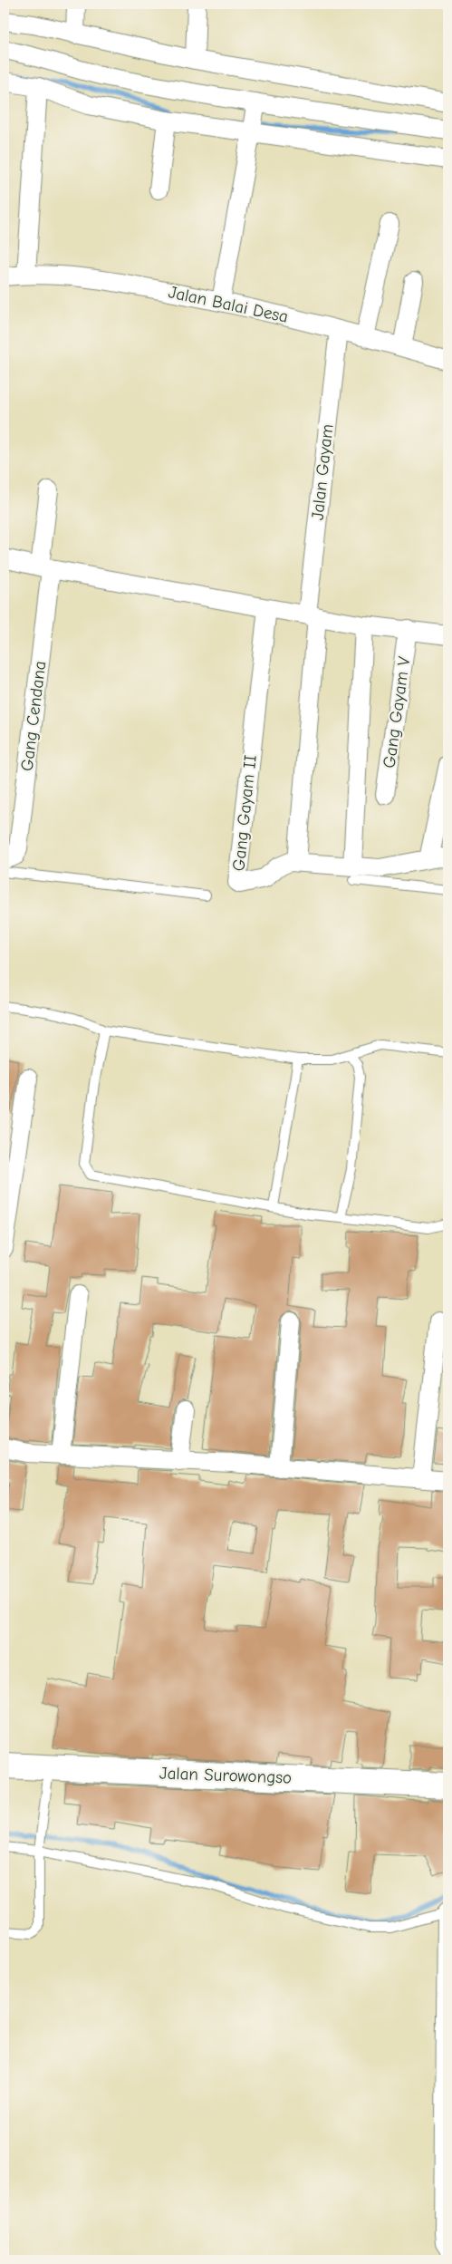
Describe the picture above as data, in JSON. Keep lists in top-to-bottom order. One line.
{"streets":{"street":["Jalan Balai Desa","Jalan Gayam","Gang Gayam V","Gang Cendana","Gang Gayam II","Jalan Surowongso"]},"crossings":[["Jalan Balai Desa","Jalan Gayam"],["Jalan Gayam","Gang Gayam II"]]}
